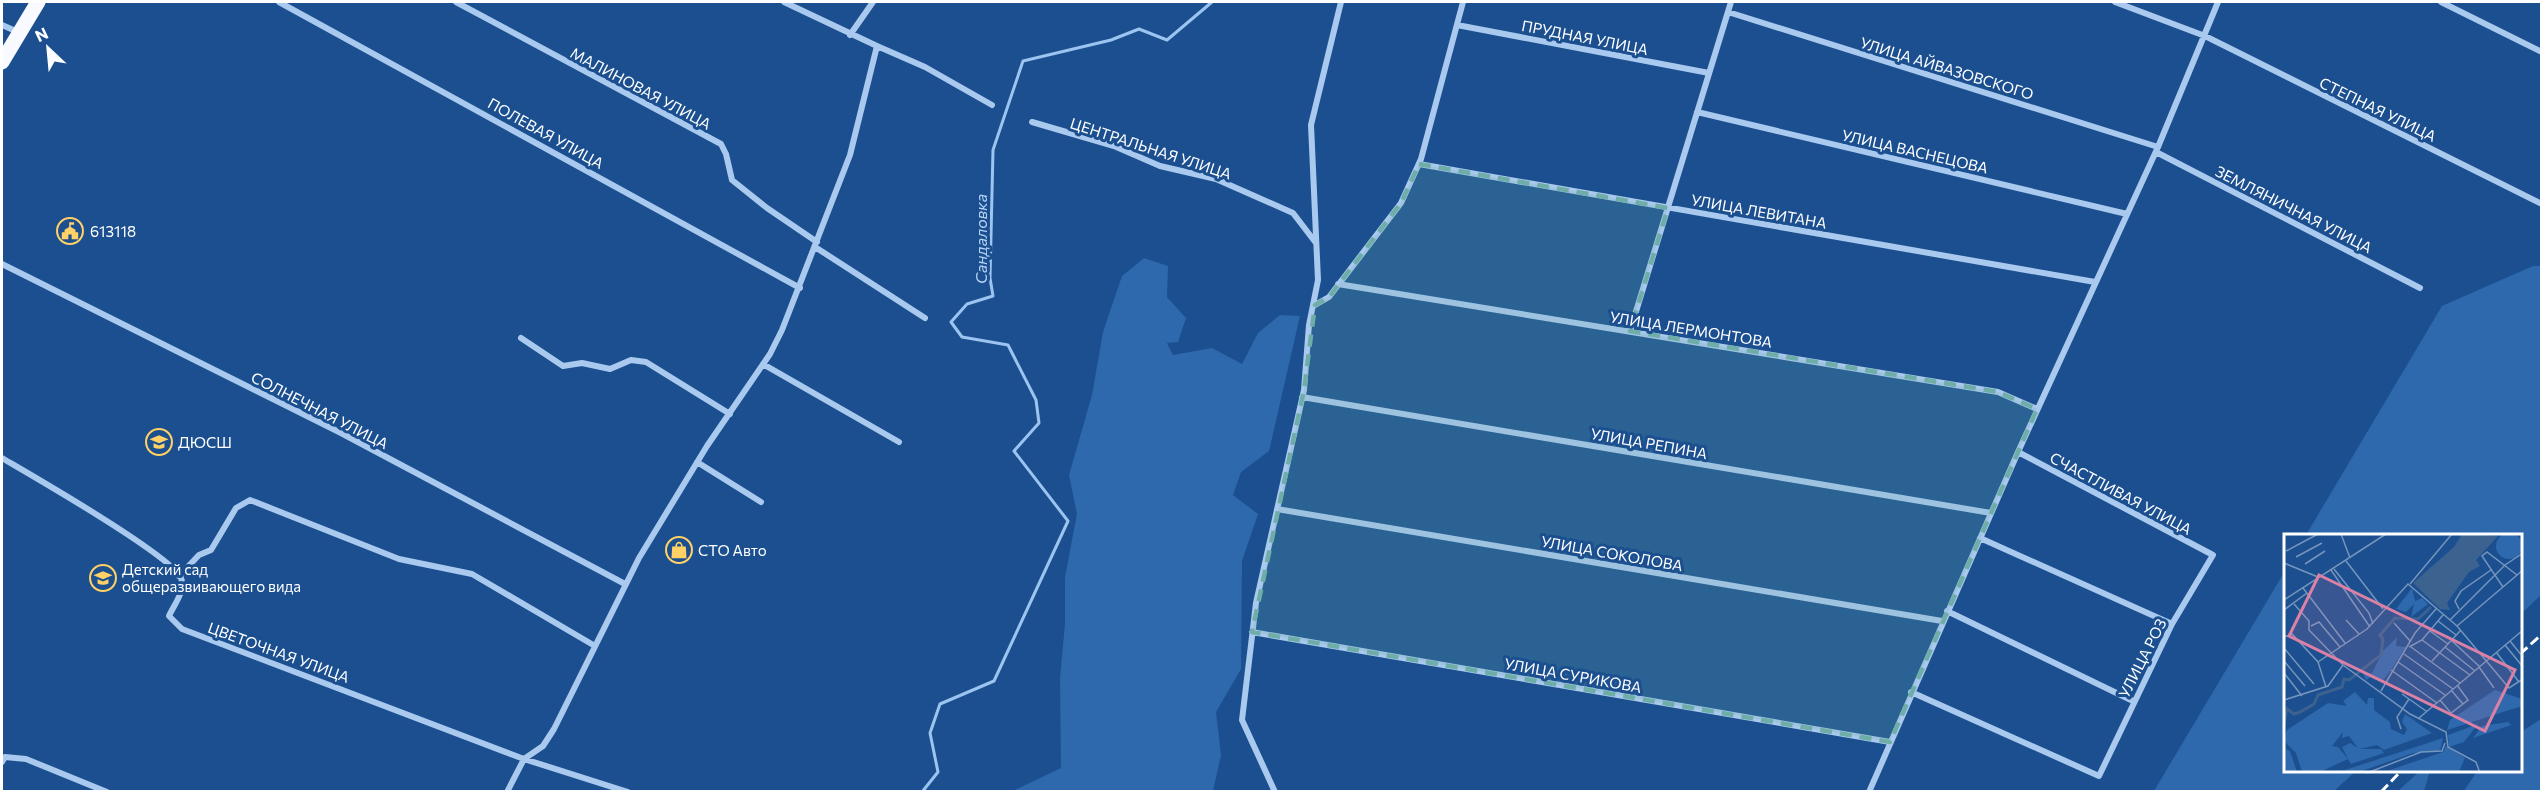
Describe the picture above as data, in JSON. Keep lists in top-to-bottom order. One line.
{"streets":{"street":["ПРУДНАЯ УЛИЦА","УЛИЦА АЙВАЗОВСКОГО","МАЛИНОВАЯ УЛИЦА","СТЕПНАЯ УЛИЦА","ПОЛЕВАЯ УЛИЦА","ЦЕНТРАЛЬНАЯ УЛИЦА","УЛИЦА ВАСНЕЦОВА","ЗЕМЛЯНИЧНАЯ УЛИЦА","УЛИЦА ЛЕВИТАНА","УЛИЦА ЛЕРМОНТОВА","СОЛНЕЧНАЯ УЛИЦА","УЛИЦА РЕПИНА","СЧАСТЛИВАЯ УЛИЦА","УЛИЦА СОКОЛОВА","ЦВЕТОЧНАЯ УЛИЦА","УЛИЦА РОЗ","УЛИЦА СУРИКОВА"]},"crossings":[["УЛИЦА АЙВАЗОВСКОГО","ЗЕМЛЯНИЧНАЯ УЛИЦА"],["СЧАСТЛИВАЯ УЛИЦА","УЛИЦА РОЗ"]],"water":["Сандаловка"],"places":{"public building":["613118"],"school or university":["ДЮСШ","Детский сад общеразвивающего вида"],"shop":["СТО Авто"]},"north":"top left"}
